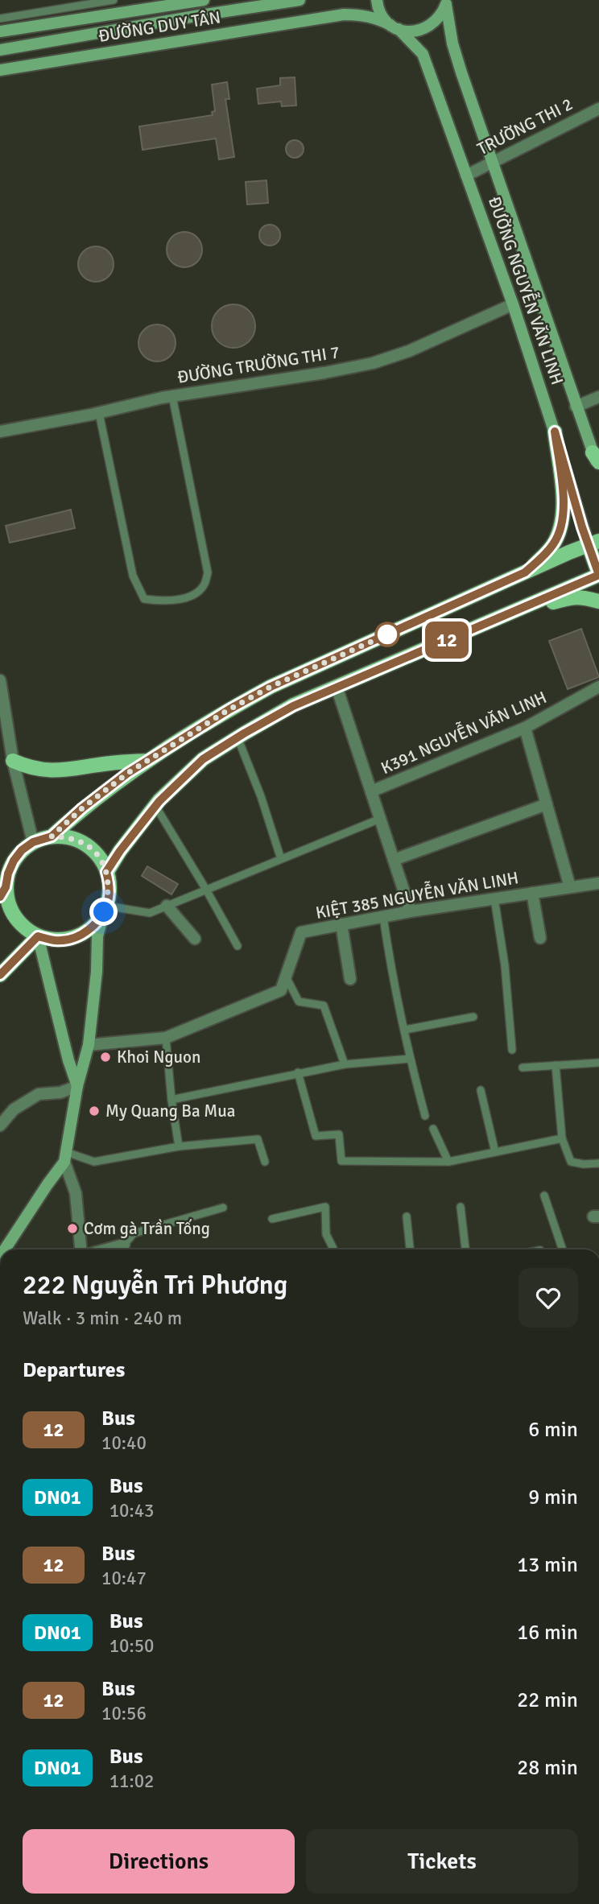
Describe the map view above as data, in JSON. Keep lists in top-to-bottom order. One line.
{"streets":{"main road":["ĐƯỜNG NGUYỄN VĂN LINH"],"street":["ĐƯỜNG DUY TÂN","TRƯỜNG THI 2","ĐƯỜNG TRƯỜNG THI 7","K391 NGUYỄN VĂN LINH","KIỆT 385 NGUYỄN VĂN LINH"]},"crossings":[["ĐƯỜNG DUY TÂN","ĐƯỜNG NGUYỄN VĂN LINH"],["TRƯỜNG THI 2","ĐƯỜNG NGUYỄN VĂN LINH"],["ĐƯỜNG NGUYỄN VĂN LINH","ĐƯỜNG TRƯỜNG THI 7"]],"places":["Khoi Nguon","My Quang Ba Mua","Cơm gà Trần Tống"],"lines":["bus line 12"],"page":{"on_map":"12","heading":[["222 Nguyễn Tri Phương","Walk · 3 min · 240 m"],"Departures"],"list":[{"mark":"12","name":"Bus","note":"10:40","value":"6 min"},{"mark":"DN01","name":"Bus","note":"10:43","value":"9 min"},{"mark":"12","name":"Bus","note":"10:47","value":"13 min"},{"mark":"DN01","name":"Bus","note":"10:50","value":"16 min"},{"mark":"12","name":"Bus","note":"10:56","value":"22 min"},{"mark":"DN01","name":"Bus","note":"11:02","value":"28 min"}],"buttons":["Directions","Tickets"]}}
